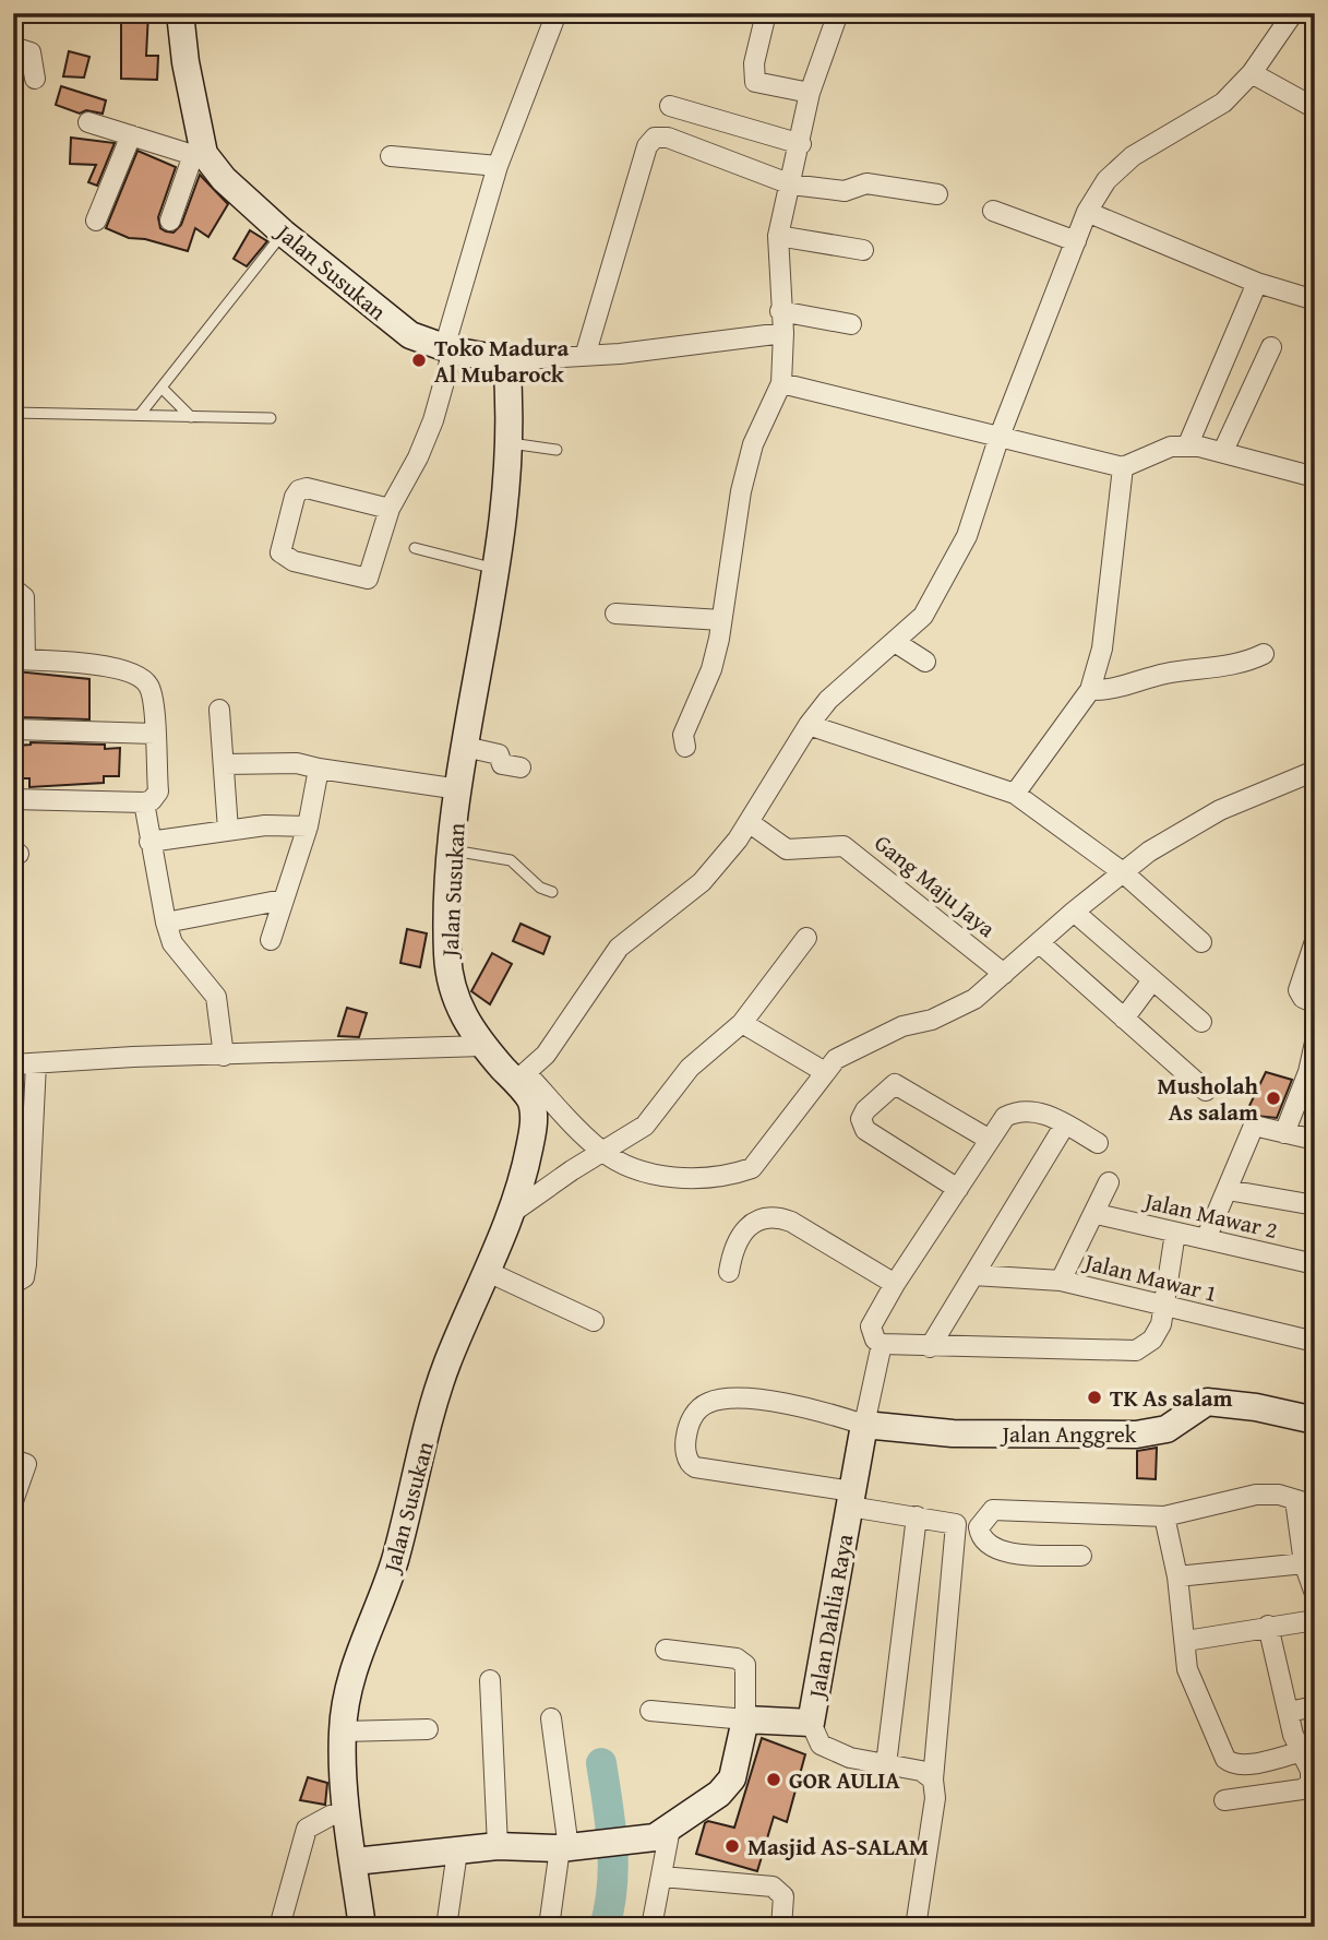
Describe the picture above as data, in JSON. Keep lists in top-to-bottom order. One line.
{"streets":{"street":["Jalan Susukan","Gang Maju Jaya","Jalan Mawar 2","Jalan Mawar 1","Jalan Anggrek","Jalan Dahlia Raya"]},"crossings":[["Jalan Anggrek","Jalan Dahlia Raya"]],"places":["Toko Madura Al Mubarock","Musholah As salam","TK As salam","GOR AULIA","Masjid AS-SALAM"]}
